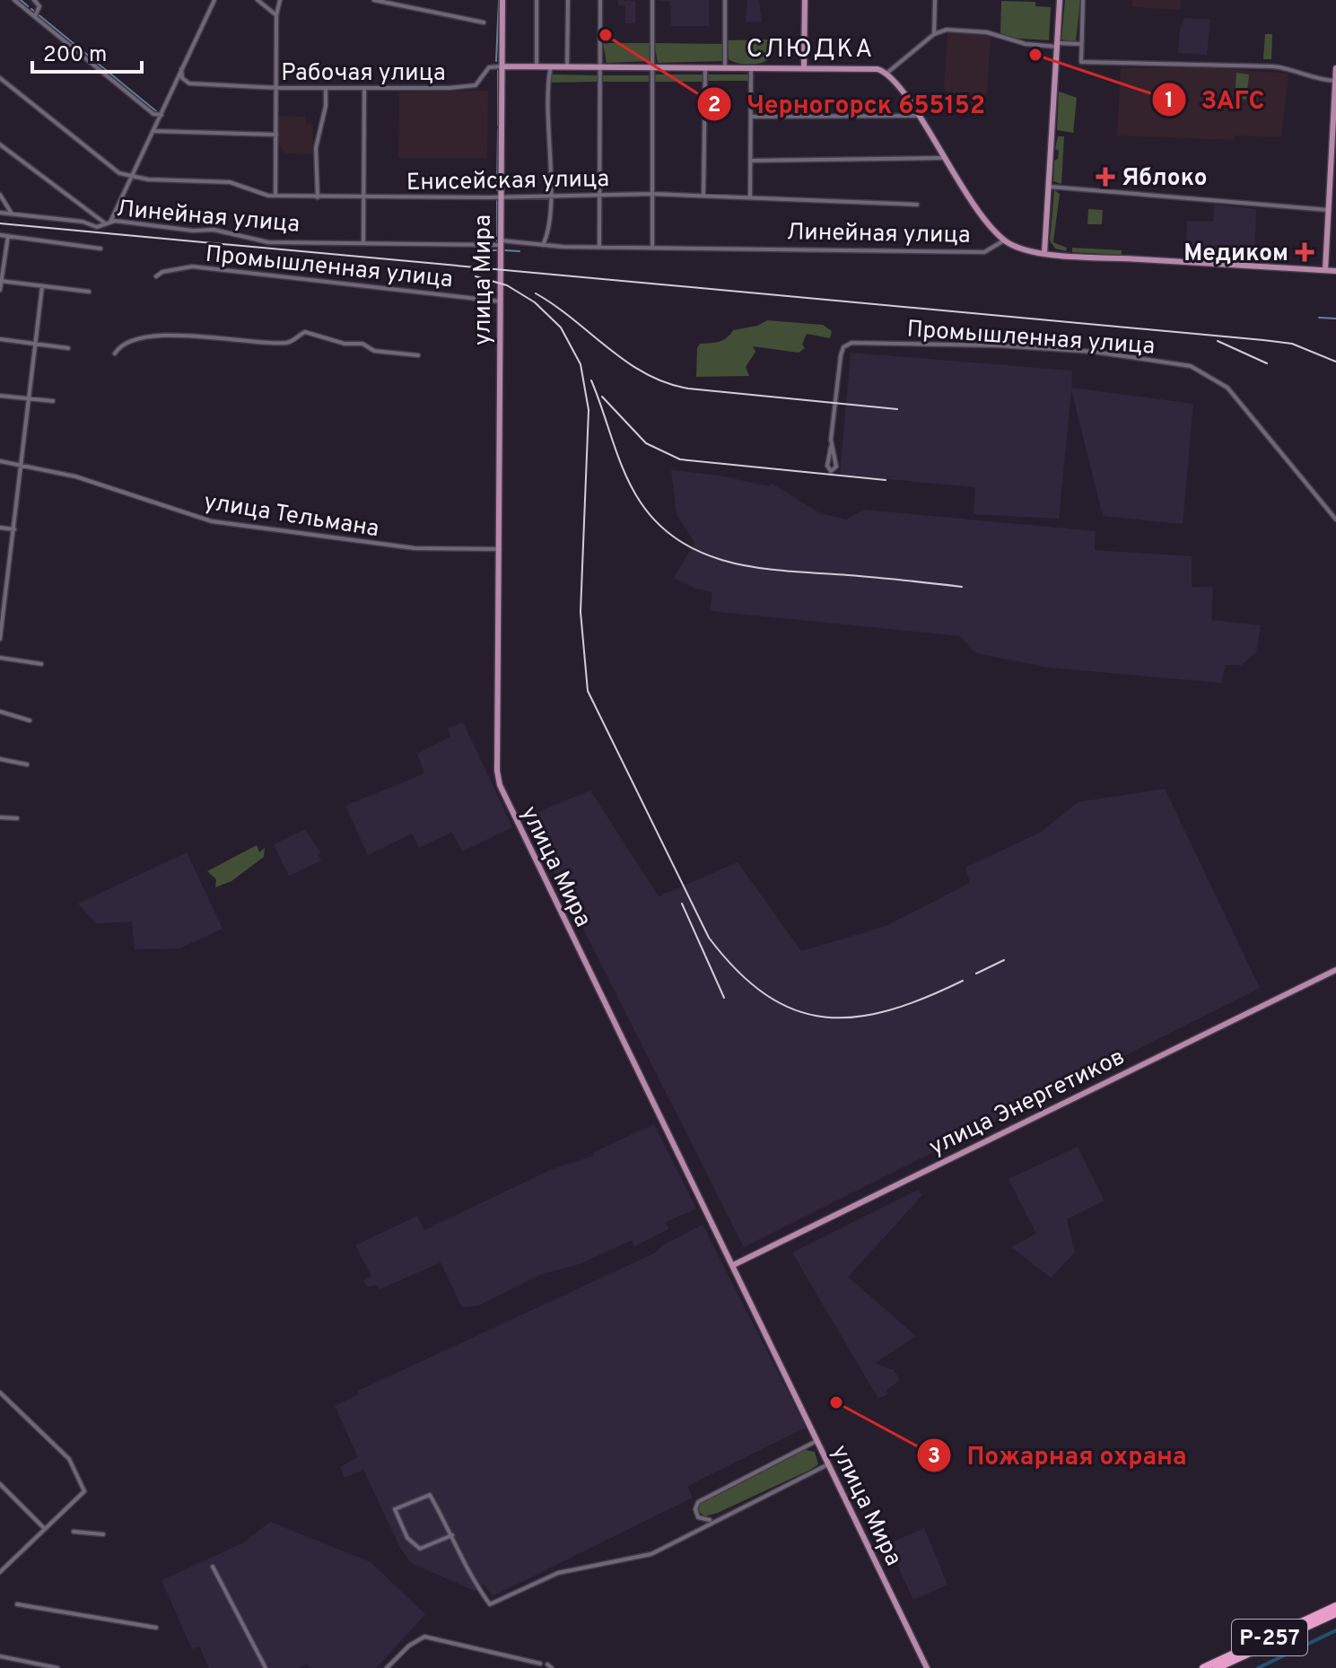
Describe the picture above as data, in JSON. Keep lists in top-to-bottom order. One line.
{"streets":{"highway":["Р-257"],"main road":["Линейная улица","улица Мира","улица Энергетиков"],"street":["Рабочая улица","Енисейская улица","Промышленная улица","улица Тельмана"]},"crossings":[["Рабочая улица","улица Мира"],["Енисейская улица","улица Мира"],["Линейная улица","улица Мира"],["Промышленная улица","улица Мира"],["улица Мира","улица Тельмана"],["улица Мира","улица Энергетиков"]],"districts":["СЛЮДКА"],"places":{"other":["Черногорск 655152","ЗАГС","Пожарная охрана"],"health":["Яблоко","Медиком"]},"scale_bar":"200 m"}
